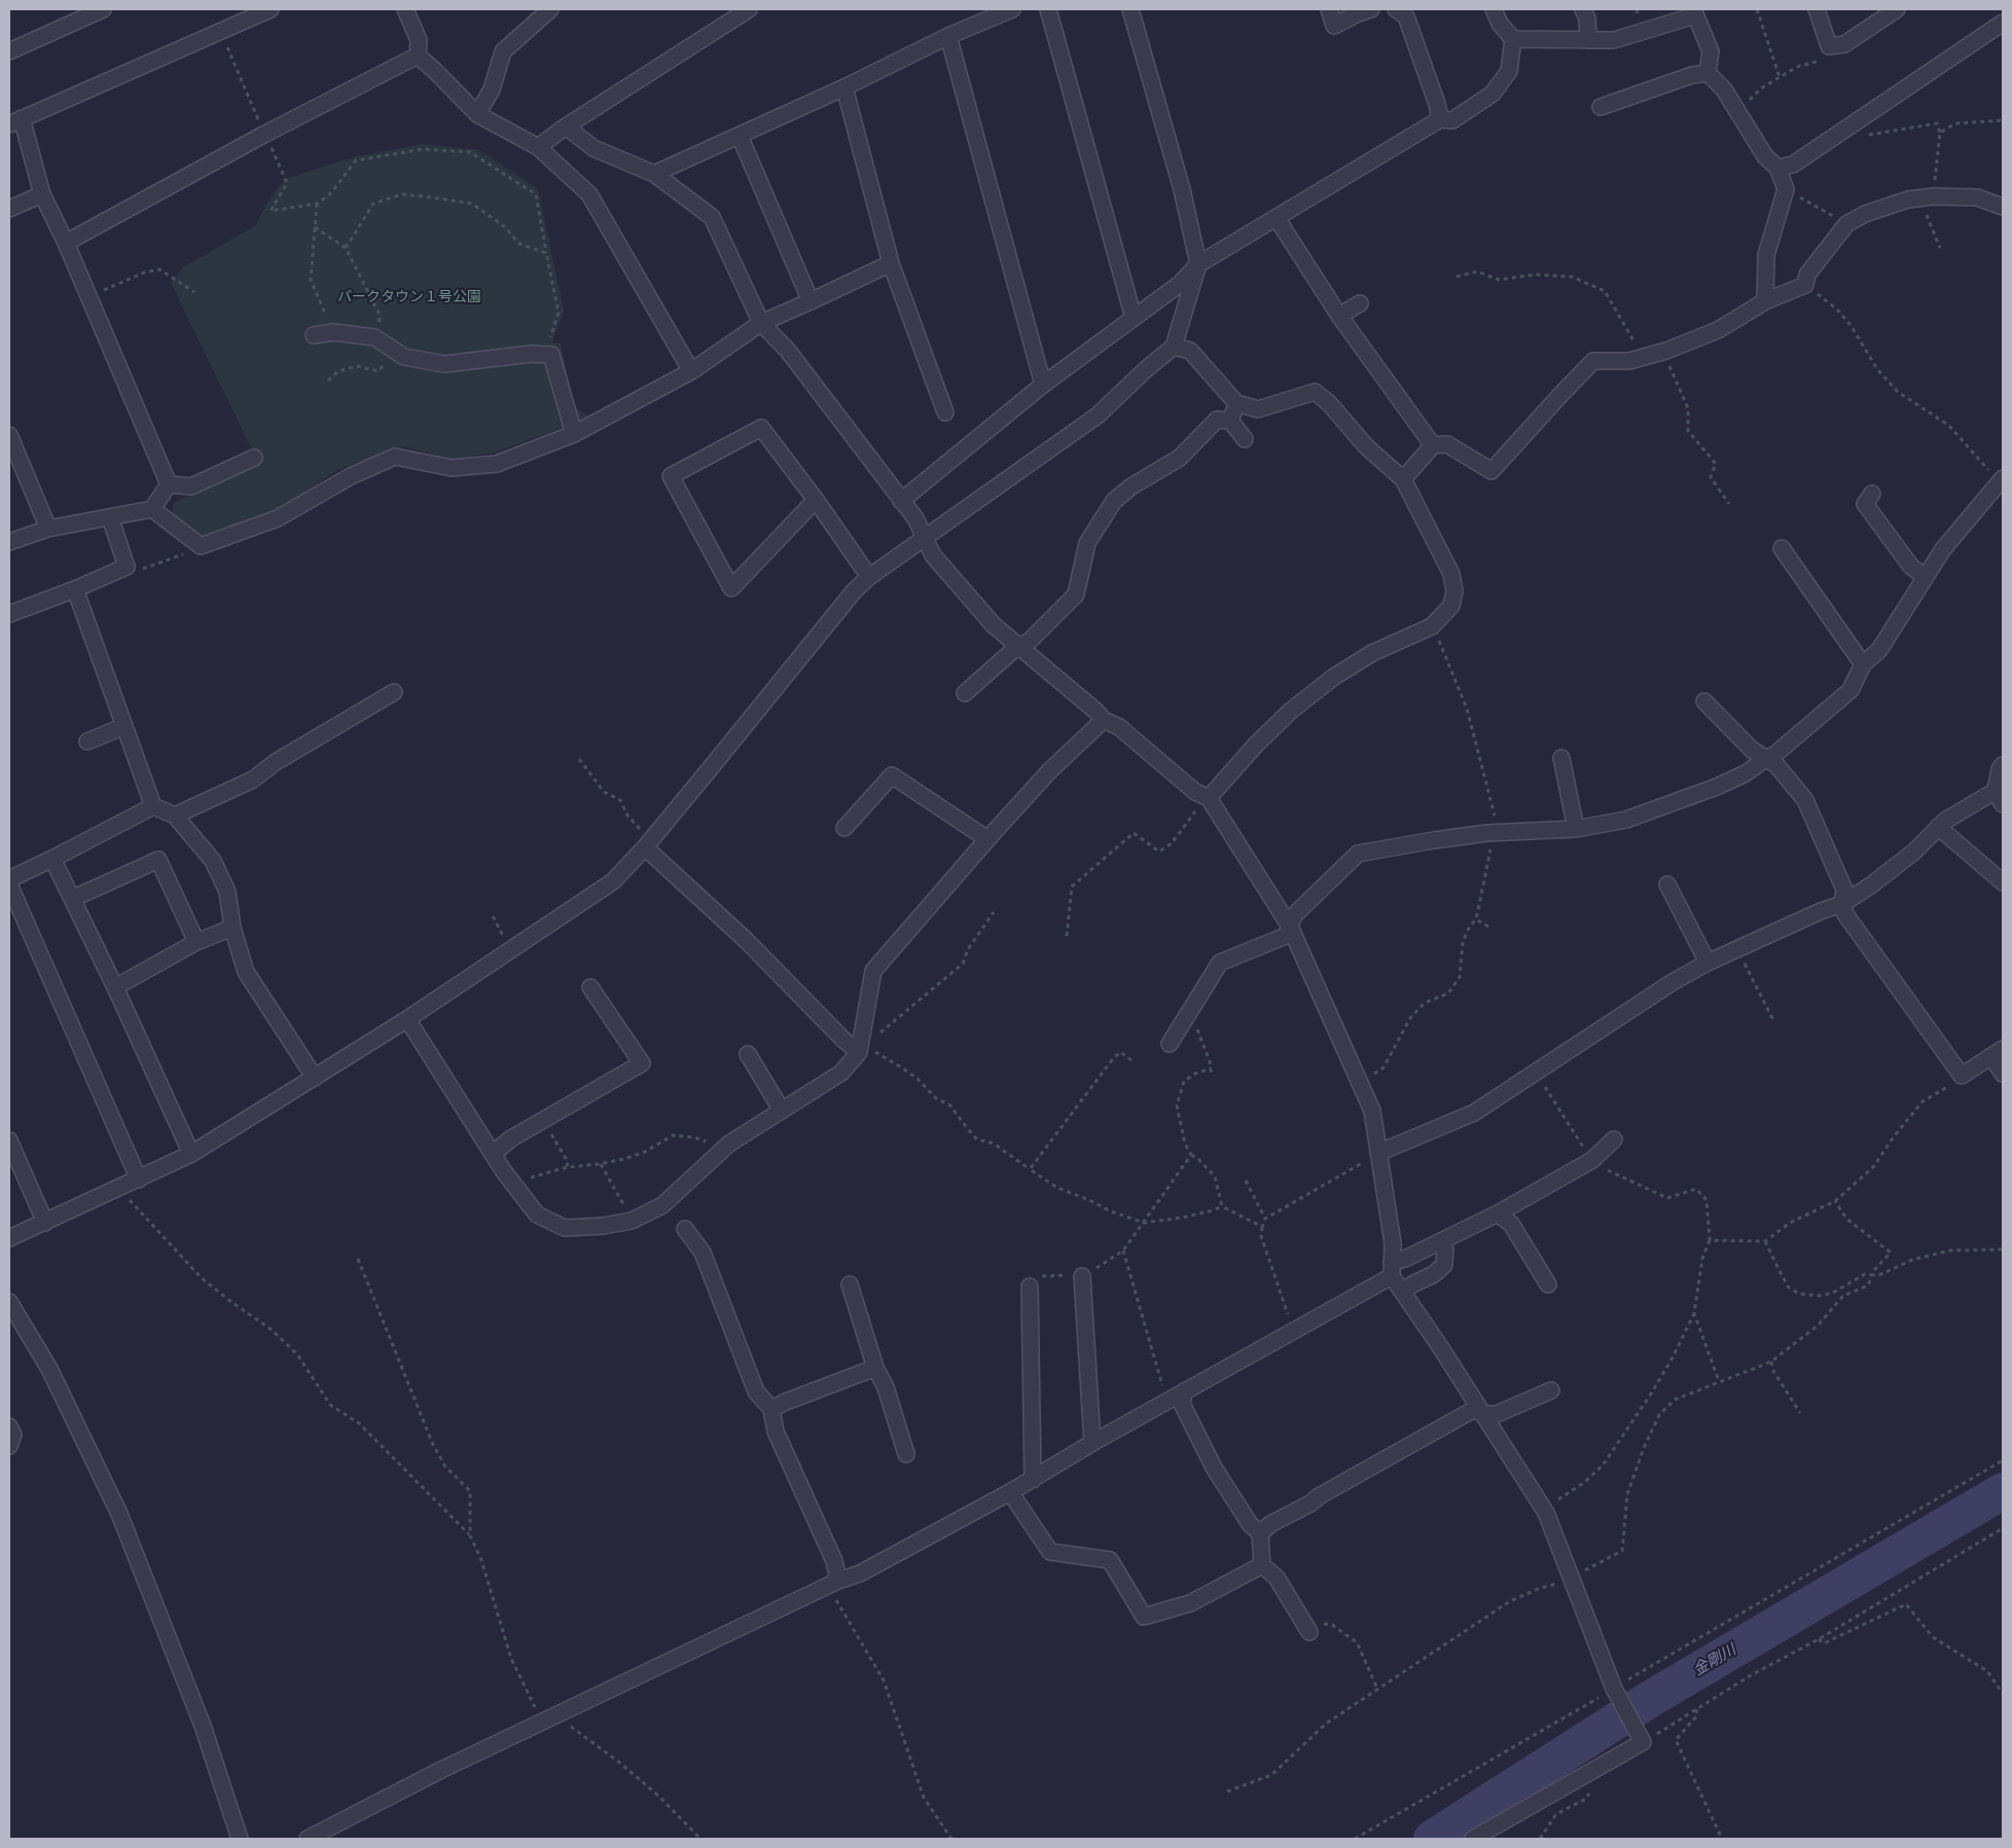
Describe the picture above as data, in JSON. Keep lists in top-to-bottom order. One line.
{"water":["金剛川"],"parks":["パークタウン１号公園"]}
